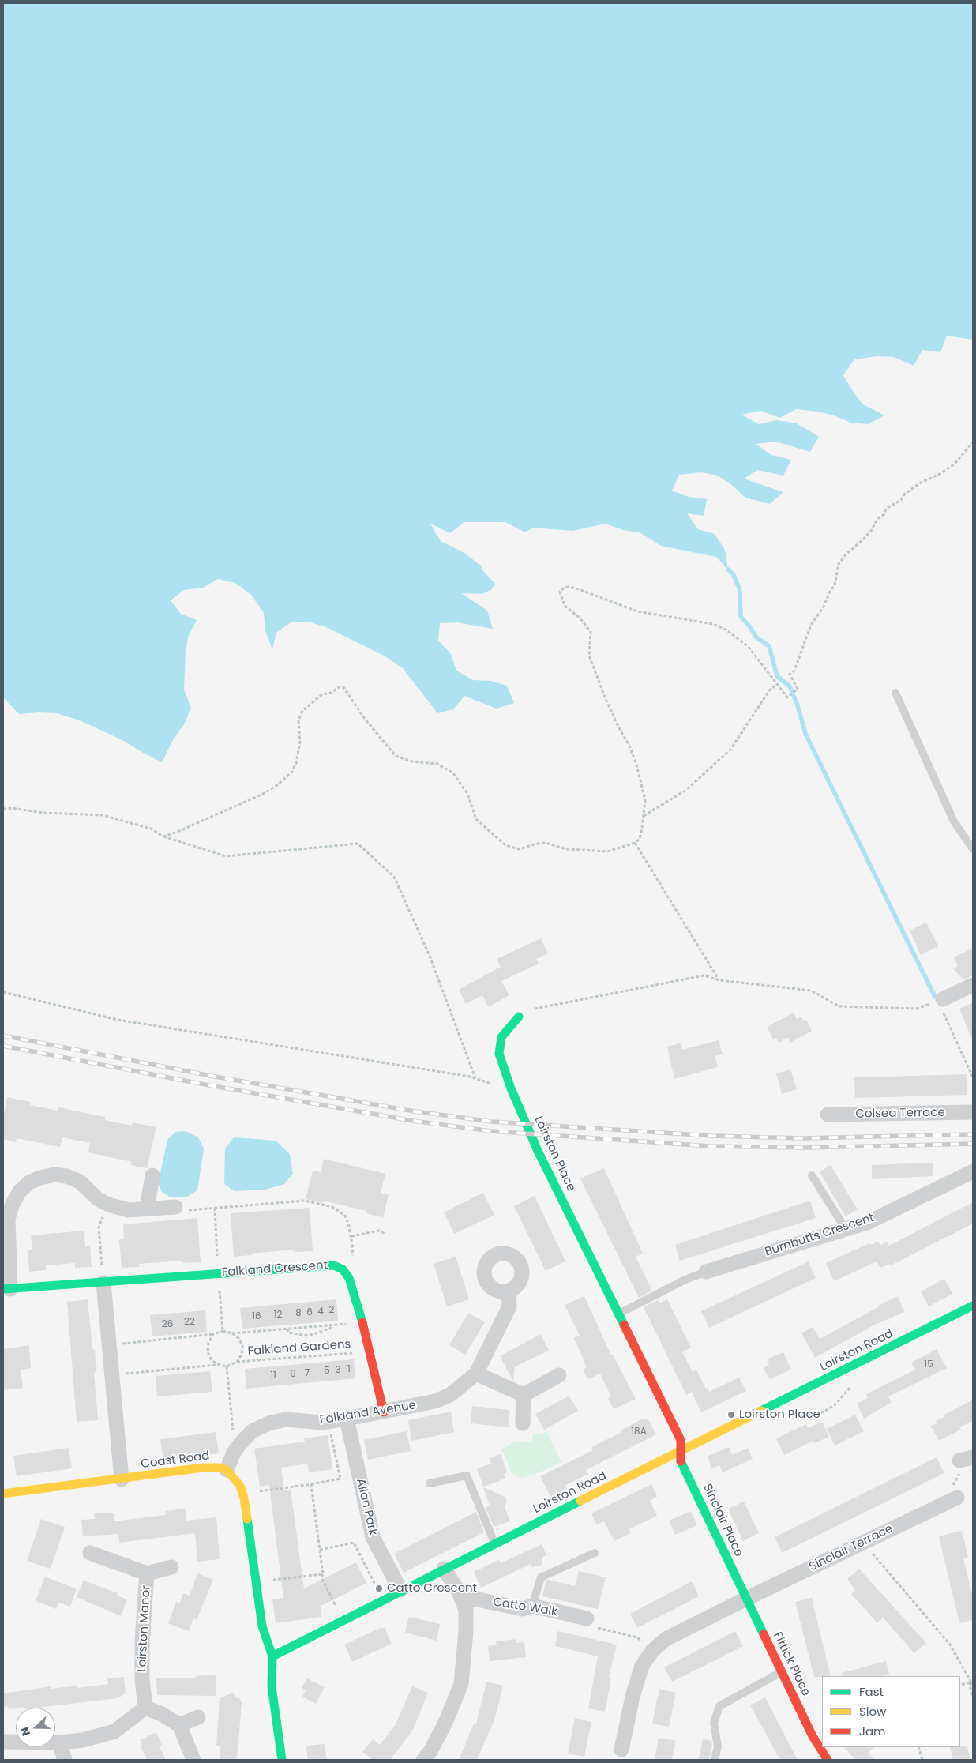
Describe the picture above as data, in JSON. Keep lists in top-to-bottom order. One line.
{"streets":{"street":["Colsea Terrace","Loirston Place","Burnbutts Crescent","Falkland Crescent","Loirston Road","Falkland Avenue","Coast Road","Allan Park","Sinclair Place","Sinclair Terrace","Catto Walk","Loirston Manor","Fittick Place"],"path":["Falkland Gardens"]},"crossings":[["Loirston Place","Loirston Road"],["Loirston Place","Sinclair Place"],["Falkland Crescent","Falkland Avenue"],["Loirston Road","Coast Road"],["Loirston Road","Allan Park"],["Loirston Road","Sinclair Place"],["Falkland Avenue","Coast Road"],["Falkland Avenue","Allan Park"],["Sinclair Place","Sinclair Terrace"],["Sinclair Place","Fittick Place"],["Sinclair Terrace","Fittick Place"]],"places":["Loirston Place","Catto Crescent"],"house_numbers":["2","4","6","8","12","16","22","26","15","1","3","5","7","9","11","18A"],"legend":["Fast","Slow","Jam"],"north":"left"}
